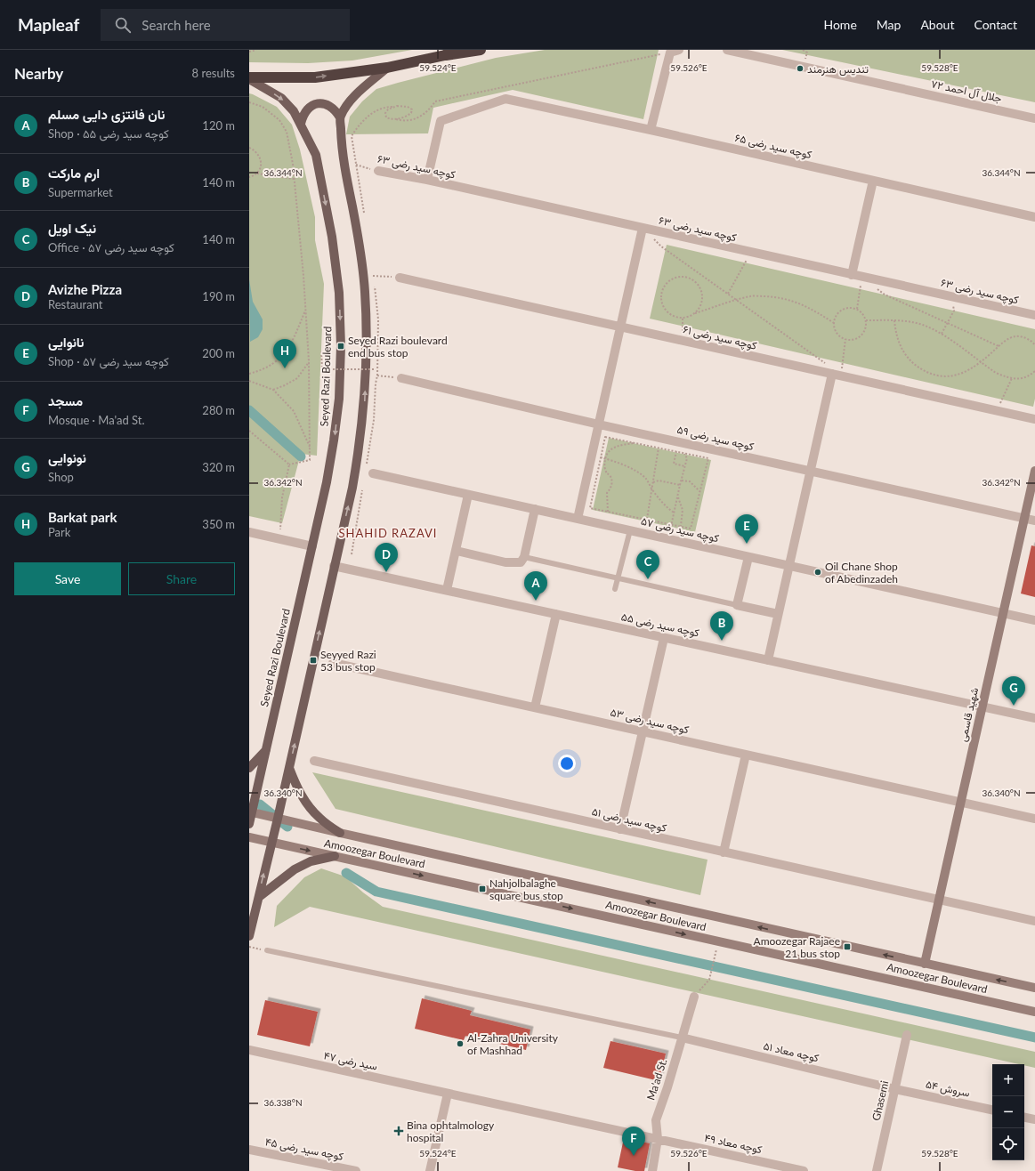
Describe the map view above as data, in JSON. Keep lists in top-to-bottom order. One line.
{"streets":{"main road":["Seyed Razi Boulevard","شهید قاسمی","Amoozegar Boulevard"],"street":["جلال آل احمد ۷۲","کوچه سید رضی ۶۵","کوچه سید رضی ۶۳","کوچه سید رضی ۶۱","کوچه سید رضی ۵۹","کوچه سید رضی ۵۷","کوچه سید رضی ۵۵","کوچه سید رضی ۵۳","کوچه سید رضی ۵۱","کوچه معاد ۵۱","سید رضی ۴۷","Ma'ad St.","سروش ۵۴","Ghasemi","کوچه معاد ۴۹","کوچه سید رضی ۴۵"]},"crossings":[["کوچه سید رضی ۶۵","کوچه سید رضی ۶۳"],["Seyed Razi Boulevard","Amoozegar Boulevard"],["کوچه سید رضی ۵۹","شهید قاسمی"],["کوچه سید رضی ۵۷","شهید قاسمی"],["کوچه سید رضی ۵۵","شهید قاسمی"],["شهید قاسمی","کوچه سید رضی ۵۳"],["شهید قاسمی","کوچه سید رضی ۵۱"],["شهید قاسمی","Amoozegar Boulevard"],["کوچه معاد ۵۱","Ma'ad St."],["کوچه معاد ۵۱","سروش ۵۴"],["کوچه معاد ۵۱","Ghasemi"],["سید رضی ۴۷","Ma'ad St."],["سید رضی ۴۷","کوچه معاد ۴۹"],["Ma'ad St.","کوچه معاد ۴۹"],["سروش ۵۴","Ghasemi"]],"districts":["SHAHID RAZAVI"],"places":{"other":["تندیس هنرمند","Oil Chane Shop of Abedinzadeh","Al-Zahra University of Mashhad"],"transit":["Seyed Razi boulevard end bus stop","Seyyed Razi 53 bus stop","Nahjolbalaghe square bus stop","Amoozegar Rajaee 21 bus stop"],"health":["Bina ophtalmology hospital"]},"page":{"header":"Mapleaf","search":"Search here","nav":["Home","Map","About","Contact"],"heading":["Nearby","8 results"],"list":[{"mark":"A","name":"نان فانتزی دایی مسلم","note":"Shop · کوچه سید رضی ۵۵","value":"120 m"},{"mark":"B","name":"ارم مارکت","note":"Supermarket","value":"140 m"},{"mark":"C","name":"نیک اویل","note":"Office · کوچه سید رضی ۵۷","value":"140 m"},{"mark":"D","name":"Avizhe Pizza","note":"Restaurant","value":"190 m"},{"mark":"E","name":"نانوایی","note":"Shop · کوچه سید رضی ۵۷","value":"200 m"},{"mark":"F","name":"مسجد","note":"Mosque · Ma'ad St.","value":"280 m"},{"mark":"G","name":"نونوایی","note":"Shop","value":"320 m"},{"mark":"H","name":"Barkat park","note":"Park","value":"350 m"}],"pins":["H","E","D","C","A","B","G","F"],"buttons":["Save","Share"],"map_buttons":["+","−"]},"coordinates":["59.524°E","59.526°E","59.528°E","36.344°N","36.342°N","36.340°N","36.338°N"]}
